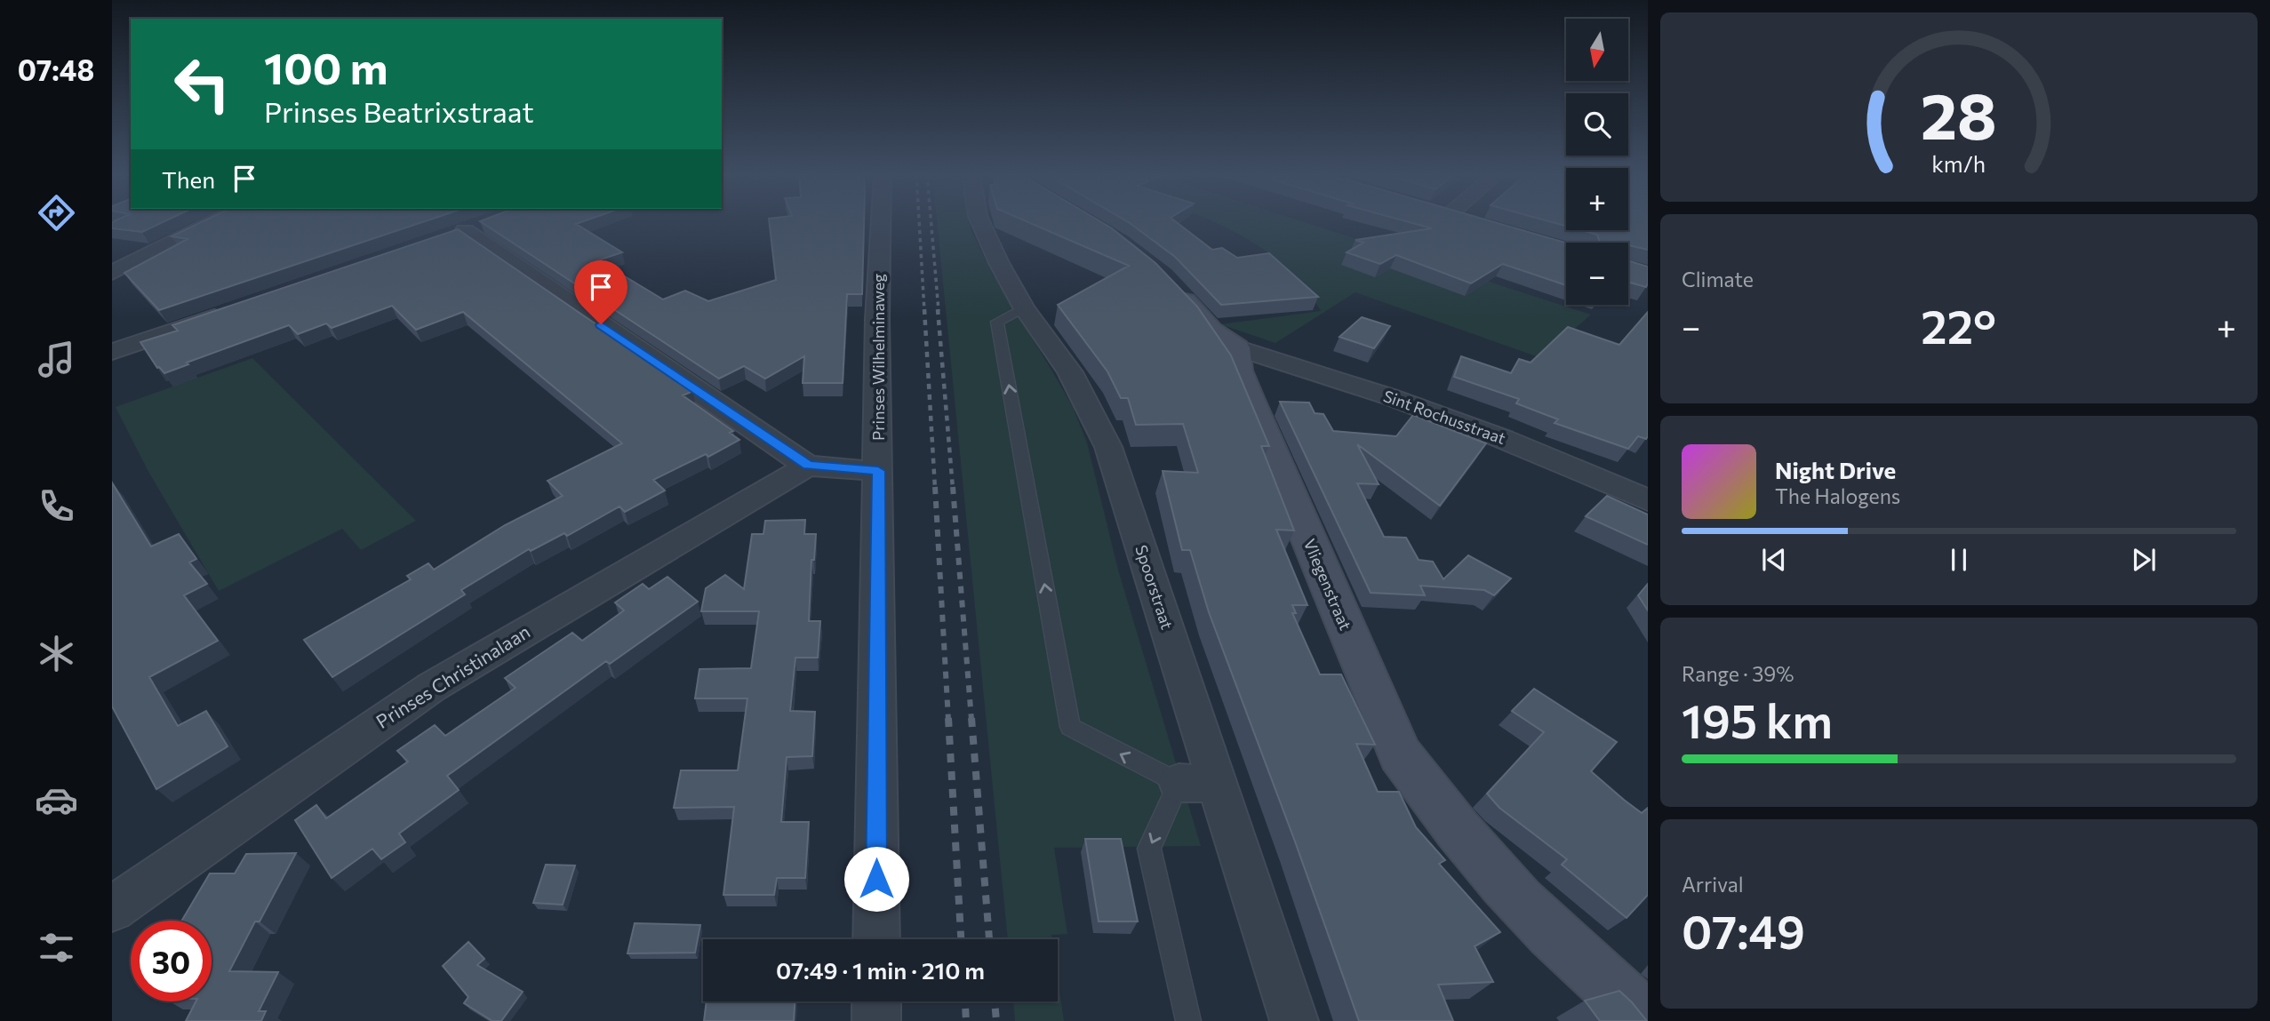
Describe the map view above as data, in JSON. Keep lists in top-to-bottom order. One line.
{"streets":{"main road":["Vliegenstraat"],"street":["Prinses Wilhelminaweg","Sint Rochusstraat","Spoorstraat","Prinses Christinalaan"]},"crossings":[["Sint Rochusstraat","Vliegenstraat"]],"north":"bottom","page":{"tabs":"07:48","map_buttons":["+","−"],"turn":["100 m","Prinses Beatrixstraat"],"then":"Then","tile":["Climate",["Range · 39%","195 km"],["Arrival","07:49"]],"heat":["−","22°","+"],"song":["Night Drive","The Halogens"],"limit":"30","trip":"07:49 · 1 min · 210 m","gauge":["28","km/h"]}}
